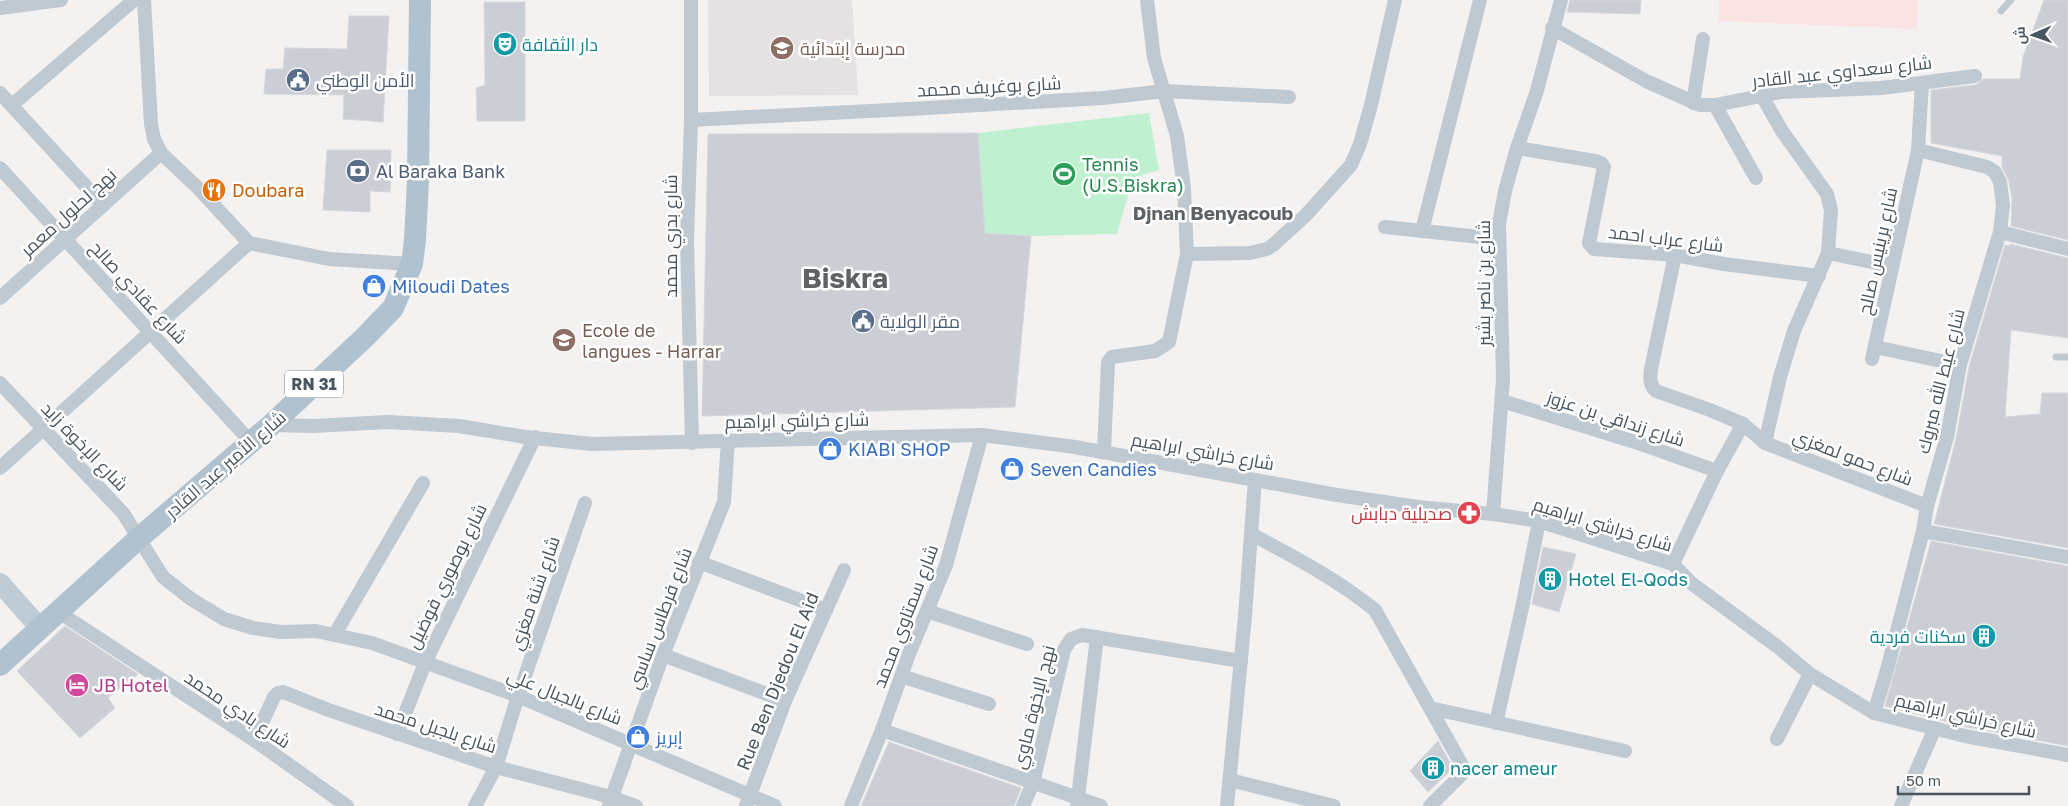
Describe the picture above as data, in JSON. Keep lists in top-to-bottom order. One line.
{"streets":{"main road":["RN 31","شارع الأمير عبد القادر"],"street":["شارع سعداوي عبد القادر","شارع بوغريف محمد","نهج لحلول معمر","شارع بدري محمد","شارع عراب احمد","شارع برينيس صالح","شارع بن ناصر بشير","شارع عقادي صالح","شارع عيط الله مبروك","شارع زنداقي بن عزوز","شارع خراشي ابراهيم","شارع الإخوة زايد","شارع حمو لمغزي","شارع بوصوري فوضيل","شارع شنة مغزي","شارع سمتاوي محمد","شارع فرطاس ساسي","Rue Ben Djedou El Aid","شارع بالجبال علي","نهج الإخوة ماوي","شارع بادي محمد","شارع بلجبل محمد"]},"crossings":[["شارع سعداوي عبد القادر","شارع بن ناصر بشير"],["شارع بوغريف محمد","شارع بدري محمد"],["نهج لحلول معمر","شارع عقادي صالح"],["شارع بدري محمد","شارع خراشي ابراهيم"],["شارع عراب احمد","شارع بن ناصر بشير"],["شارع عراب احمد","شارع حمو لمغزي"],["شارع برينيس صالح","شارع عيط الله مبروك"],["شارع بن ناصر بشير","شارع زنداقي بن عزوز"],["شارع بن ناصر بشير","شارع خراشي ابراهيم"],["شارع عقادي صالح","شارع الأمير عبد القادر"],["شارع عيط الله مبروك","شارع خراشي ابراهيم"],["شارع عيط الله مبروك","شارع حمو لمغزي"],["شارع خراشي ابراهيم","شارع الأمير عبد القادر"],["شارع خراشي ابراهيم","شارع بوصوري فوضيل"],["شارع خراشي ابراهيم","شارع سمتاوي محمد"],["شارع خراشي ابراهيم","شارع فرطاس ساسي"],["شارع الإخوة زايد","شارع الأمير عبد القادر"],["شارع الإخوة زايد","شارع بالجبال علي"],["شارع الأمير عبد القادر","شارع بادي محمد"],["شارع بوصوري فوضيل","شارع بالجبال علي"],["شارع بوصوري فوضيل","شارع بلجبل محمد"],["شارع شنة مغزي","شارع بالجبال علي"],["شارع شنة مغزي","شارع بلجبل محمد"],["شارع فرطاس ساسي","شارع بالجبال علي"],["شارع فرطاس ساسي","شارع بلجبل محمد"],["Rue Ben Djedou El Aid","شارع بالجبال علي"],["شارع بادي محمد","شارع بلجبل محمد"]],"districts":["Djnan Benyacoub","Biskra"],"places":{"theatre":["دار الثقافة"],"school or university":["مدرسة إبتدائية","Ecole de langues - Harrar"],"public building":["الأمن الوطني","مقر الولاية"],"bank":["Al Baraka Bank"],"sports":["Tennis (U.S.Biskra)"],"restaurant":["Doubara"],"shop":["Miloudi Dates","KIABI SHOP","Seven Candies","إبريز"],"pharmacy":["صديلية دبابش"],"building":["Hotel El-Qods","سكنات فردية","nacer ameur"],"hotel":["JB Hotel"]},"scale_bar":"50 m","north":"left"}
